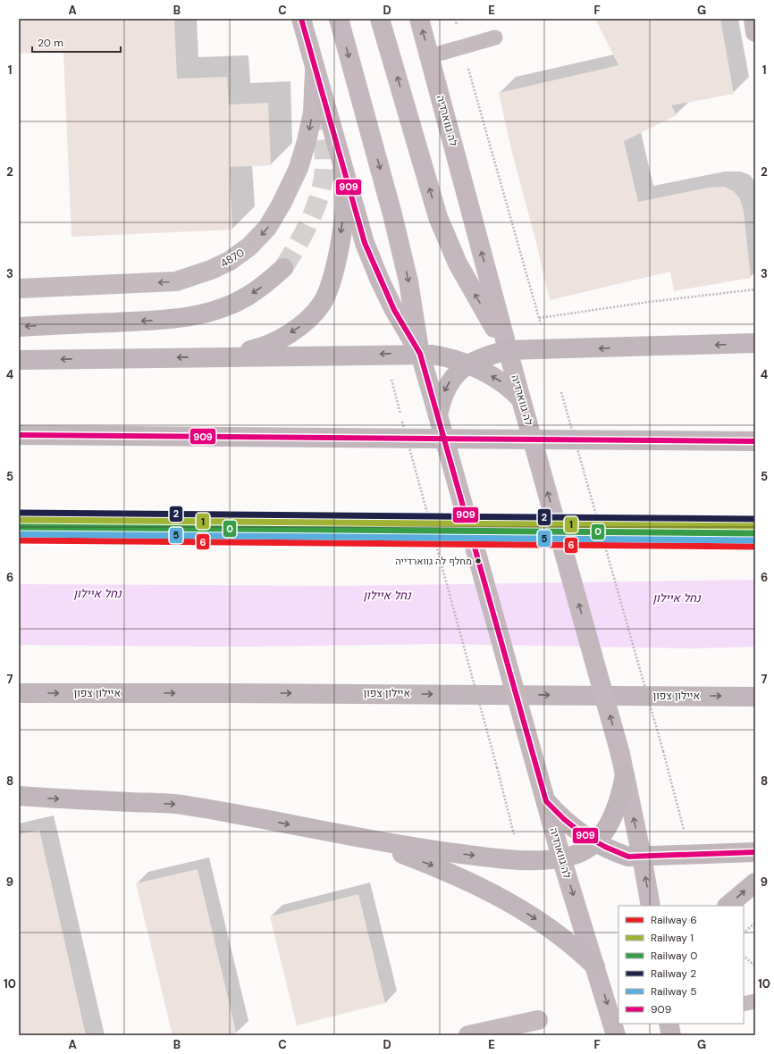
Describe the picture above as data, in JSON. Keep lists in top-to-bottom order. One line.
{"streets":{"highway":["איילון צפון"],"main road":["לה גווארדיה"],"street":["4870"]},"crossings":[["לה גווארדיה","4870"]],"one_way":["4870"],"water":["נחל איילון"],"places":["מחלף לה גווארדייה"],"lines":["transit line 909","rail line 2","rail line 1","rail line 0","rail line 5","rail line 6"],"legend":["Railway 6","Railway 1","Railway 0","Railway 2","Railway 5","909"],"scale_bar":"20 m","grid":{"columns":["A","B","C","D","E","F","G"],"rows":["1","2","3","4","5","6","7","8","9","10"]}}
